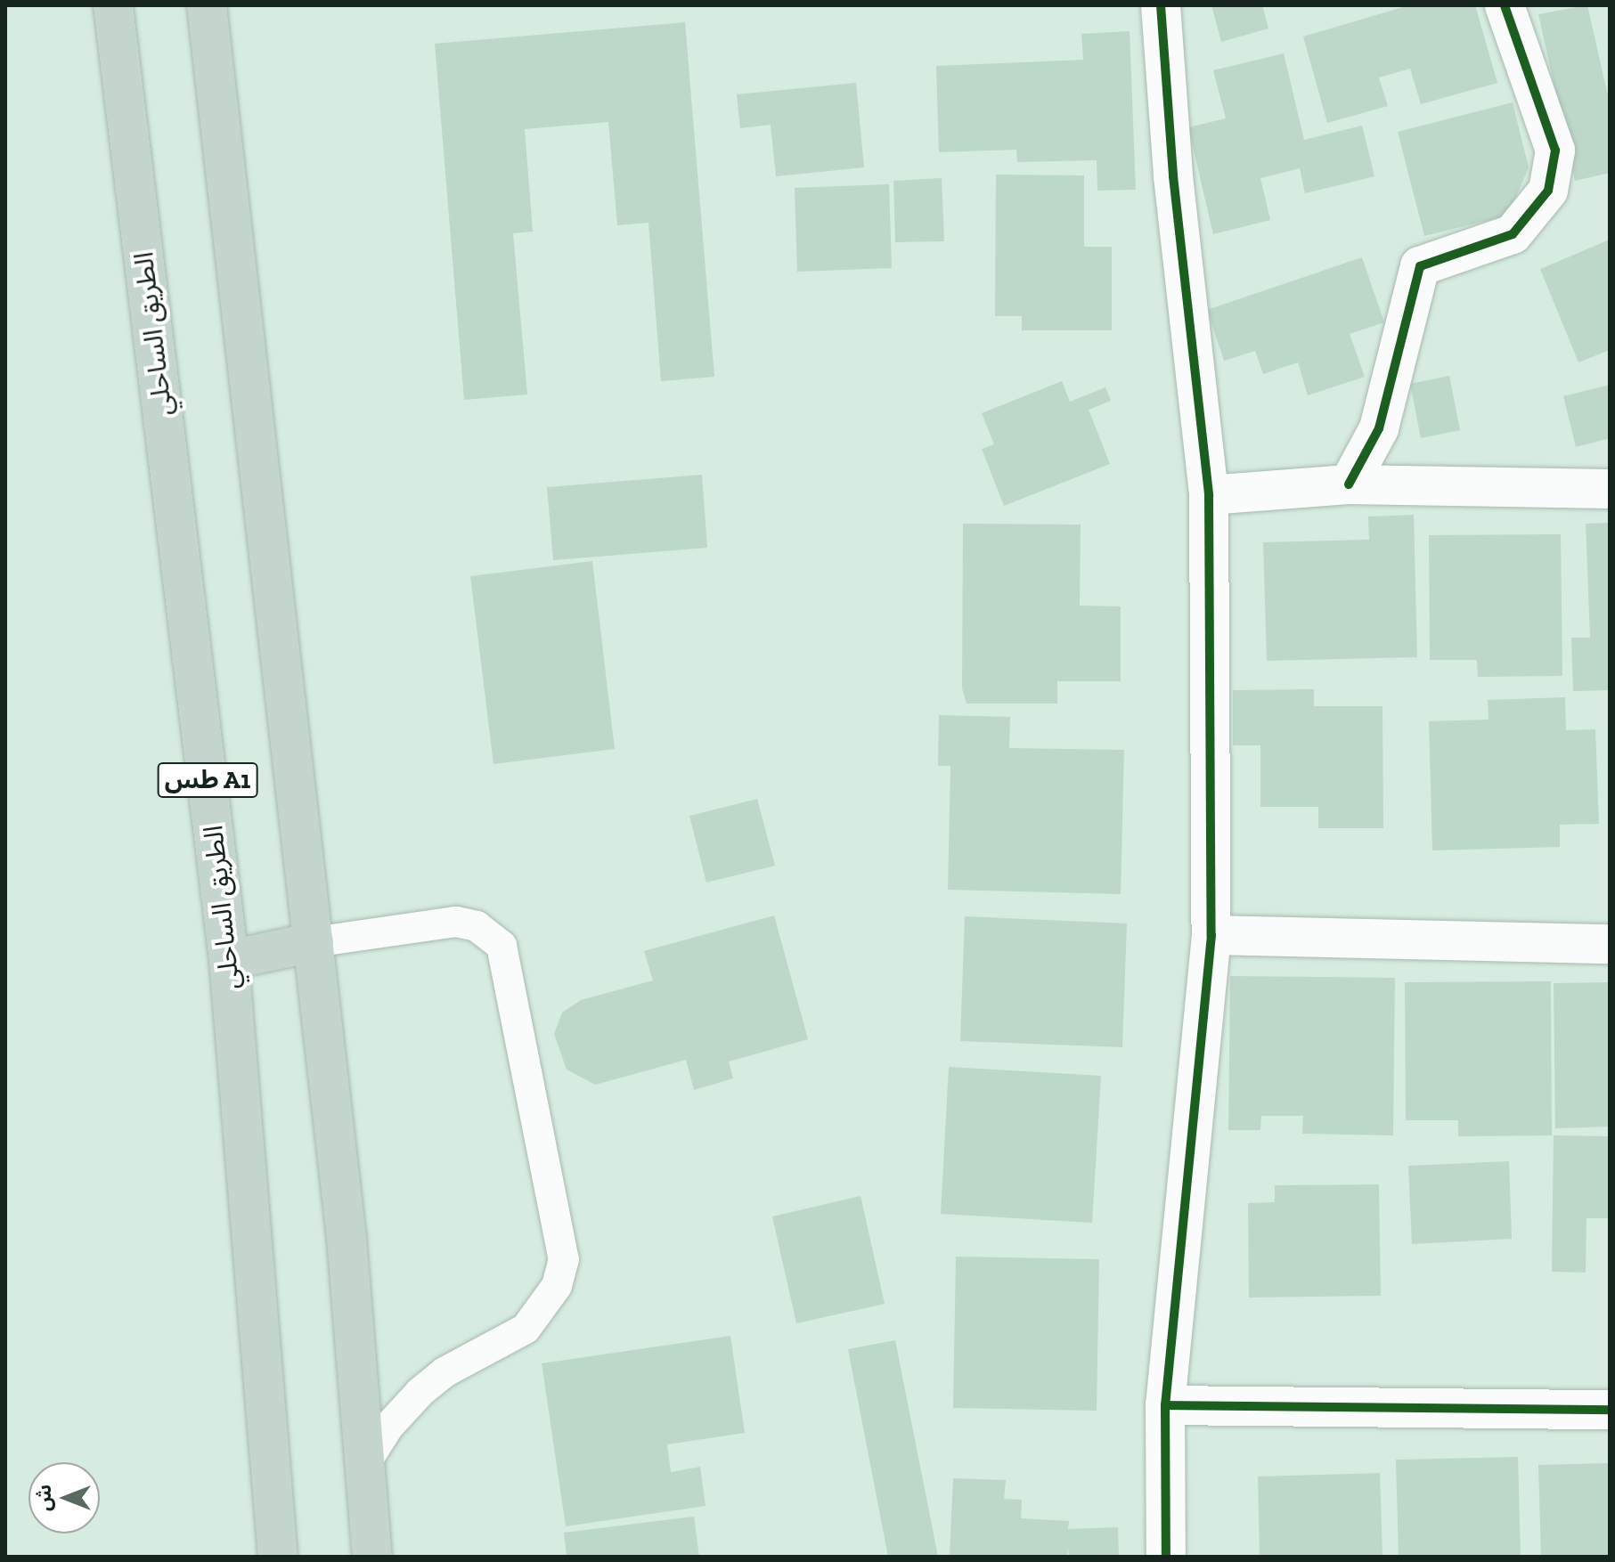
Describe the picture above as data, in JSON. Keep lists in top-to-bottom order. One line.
{"streets":{"highway":["الطريق الساحلي","طس A1"]},"north":"left"}
